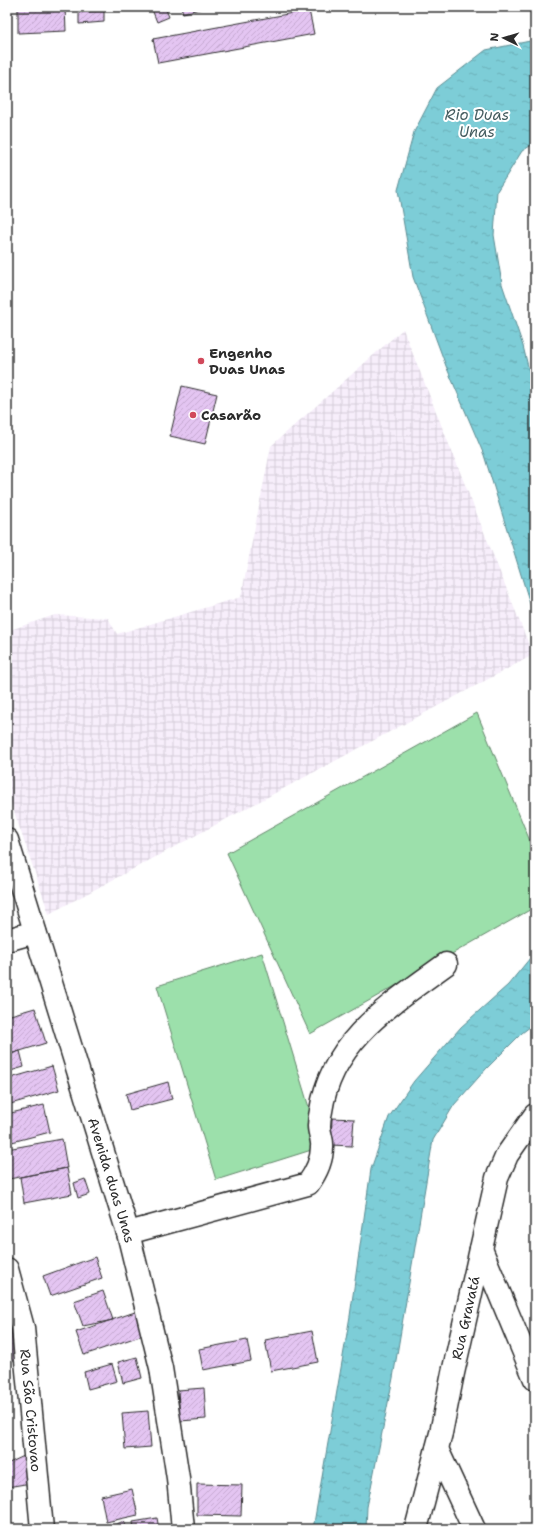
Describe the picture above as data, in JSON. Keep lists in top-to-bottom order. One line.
{"streets":{"street":["Avenida duas Unas","Rua Gravatá","Rua São Cristovao"]},"water":["Rio Duas Unas"],"places":["Engenho Duas Unas","Casarão"],"north":"left"}
